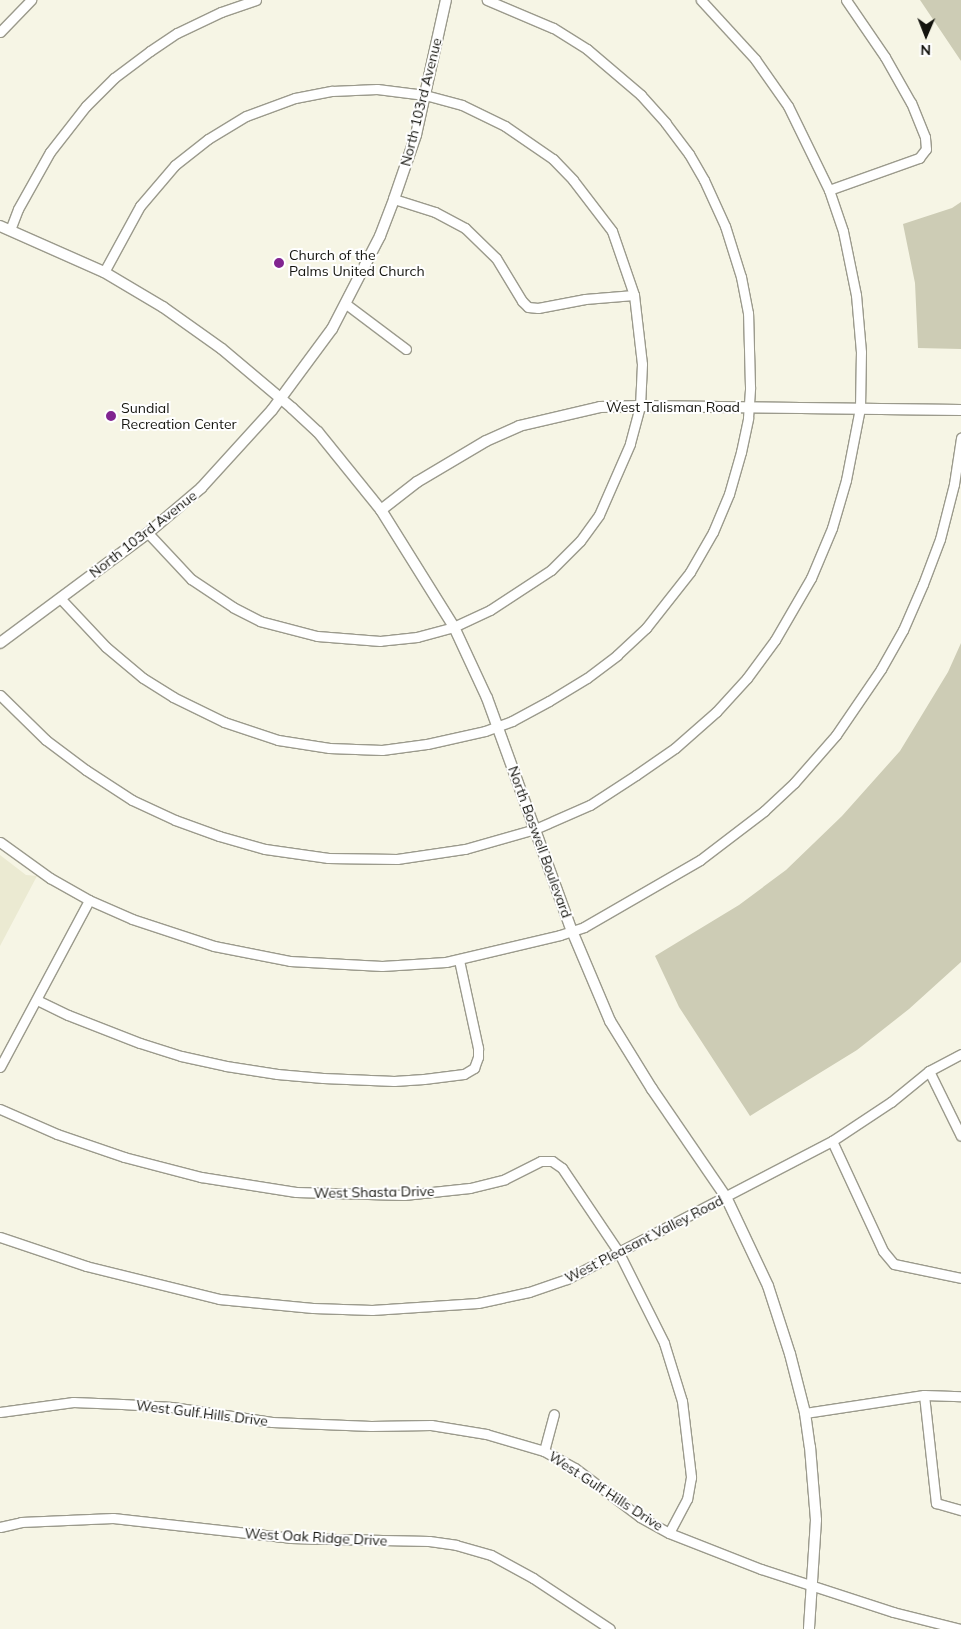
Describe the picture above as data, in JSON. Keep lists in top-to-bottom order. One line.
{"streets":{"street":["North 103rd Avenue","West Talisman Road","North Boswell Boulevard","West Shasta Drive","West Pleasant Valley Road","West Gulf Hills Drive","West Oak Ridge Drive"]},"crossings":[["North 103rd Avenue","North Boswell Boulevard"],["West Talisman Road","North Boswell Boulevard"],["North Boswell Boulevard","West Pleasant Valley Road"],["North Boswell Boulevard","West Gulf Hills Drive"],["West Shasta Drive","West Pleasant Valley Road"],["West Shasta Drive","West Gulf Hills Drive"]],"places":["Church of the Palms United Church","Sundial Recreation Center"],"north":"bottom"}
